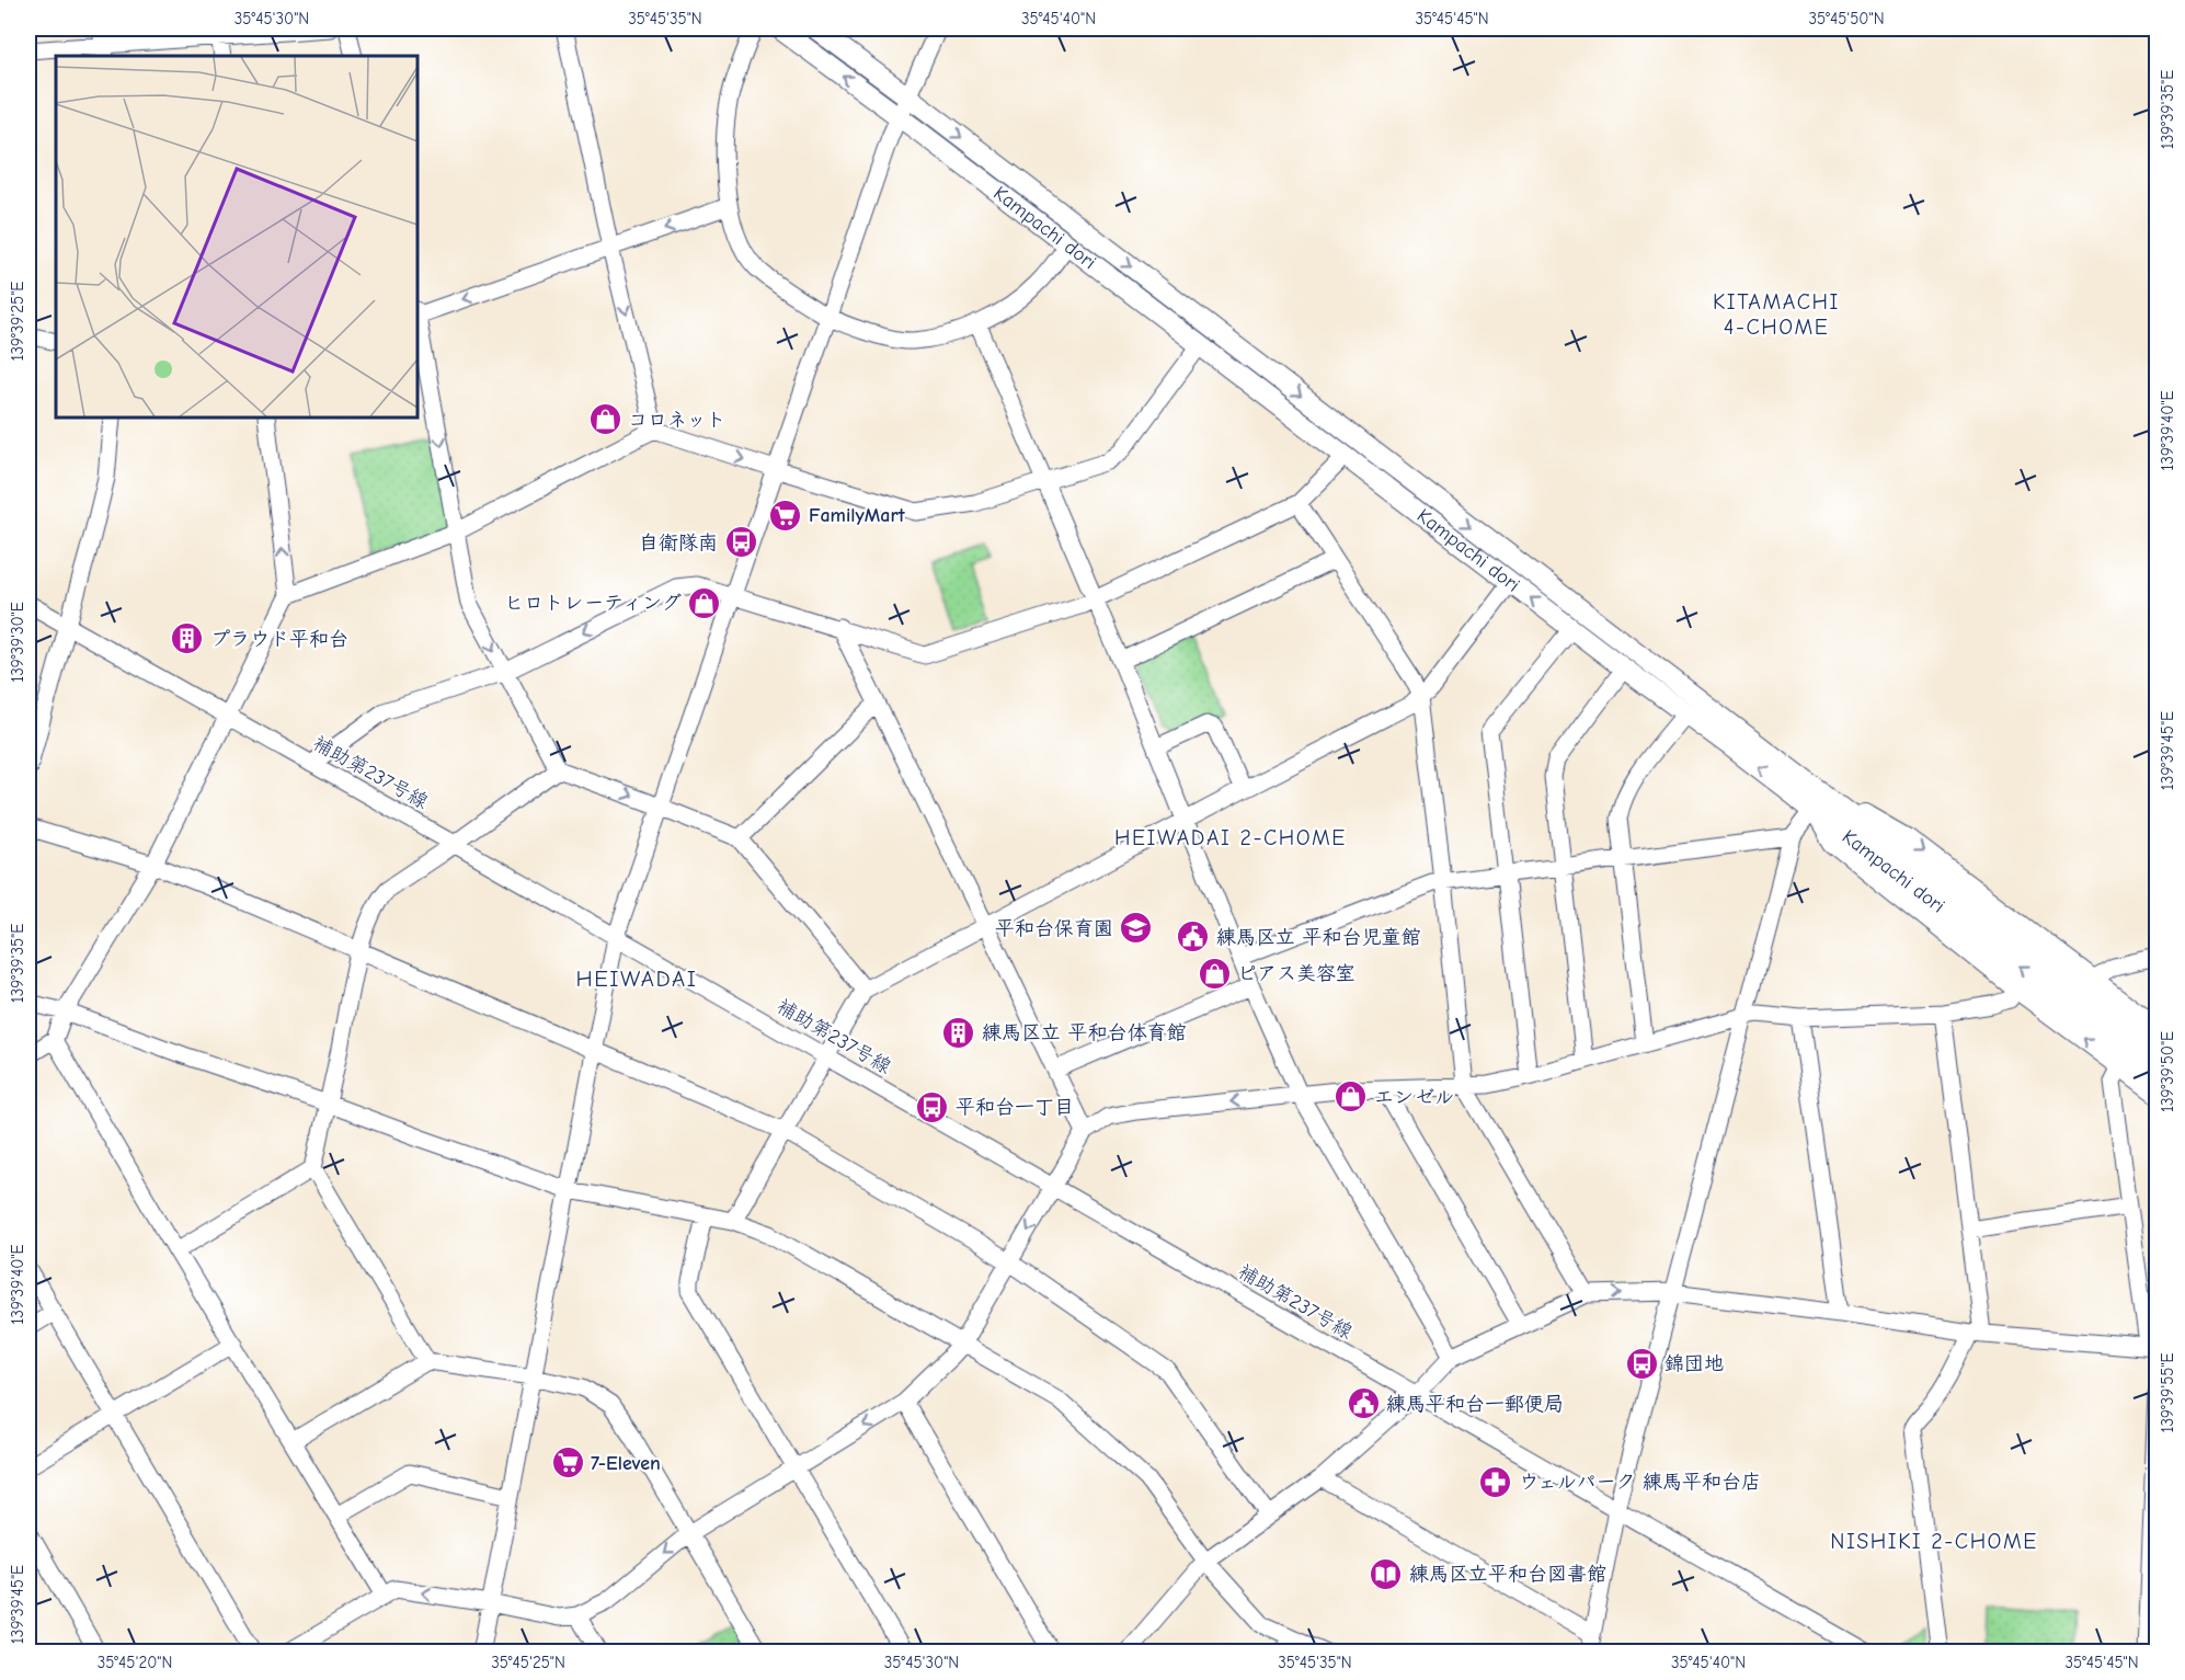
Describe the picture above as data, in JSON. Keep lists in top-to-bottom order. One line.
{"streets":{"main road":["Kampachi dori"],"street":["補助第237号線"]},"districts":["KITAMACHI 4-CHOME","HEIWADAI 2-CHOME","HEIWADAI","NISHIKI 2-CHOME"],"places":{"shop":["コロネット","ヒロトレーティング","ピアス美容室","エンゼル"],"supermarket":["FamilyMart","7-Eleven"],"bus stop":["自衛隊南","平和台一丁目","錦団地"],"building":["プラウド平和台","練馬区立 平和台体育館"],"school or university":["平和台保育園"],"public building":["練馬区立 平和台児童館","練馬平和台一郵便局"],"pharmacy":["ウェルパーク 練馬平和台店"],"library":["練馬区立平和台図書館"]},"coordinates":["35°45'30\"N","35°45'35\"N","35°45'40\"N","35°45'45\"N","35°45'50\"N","139°39'35\"E","139°39'25\"E","139°39'40\"E","139°39'30\"E","139°39'45\"E","139°39'50\"E","139°39'55\"E","35°45'20\"N","35°45'25\"N"]}
